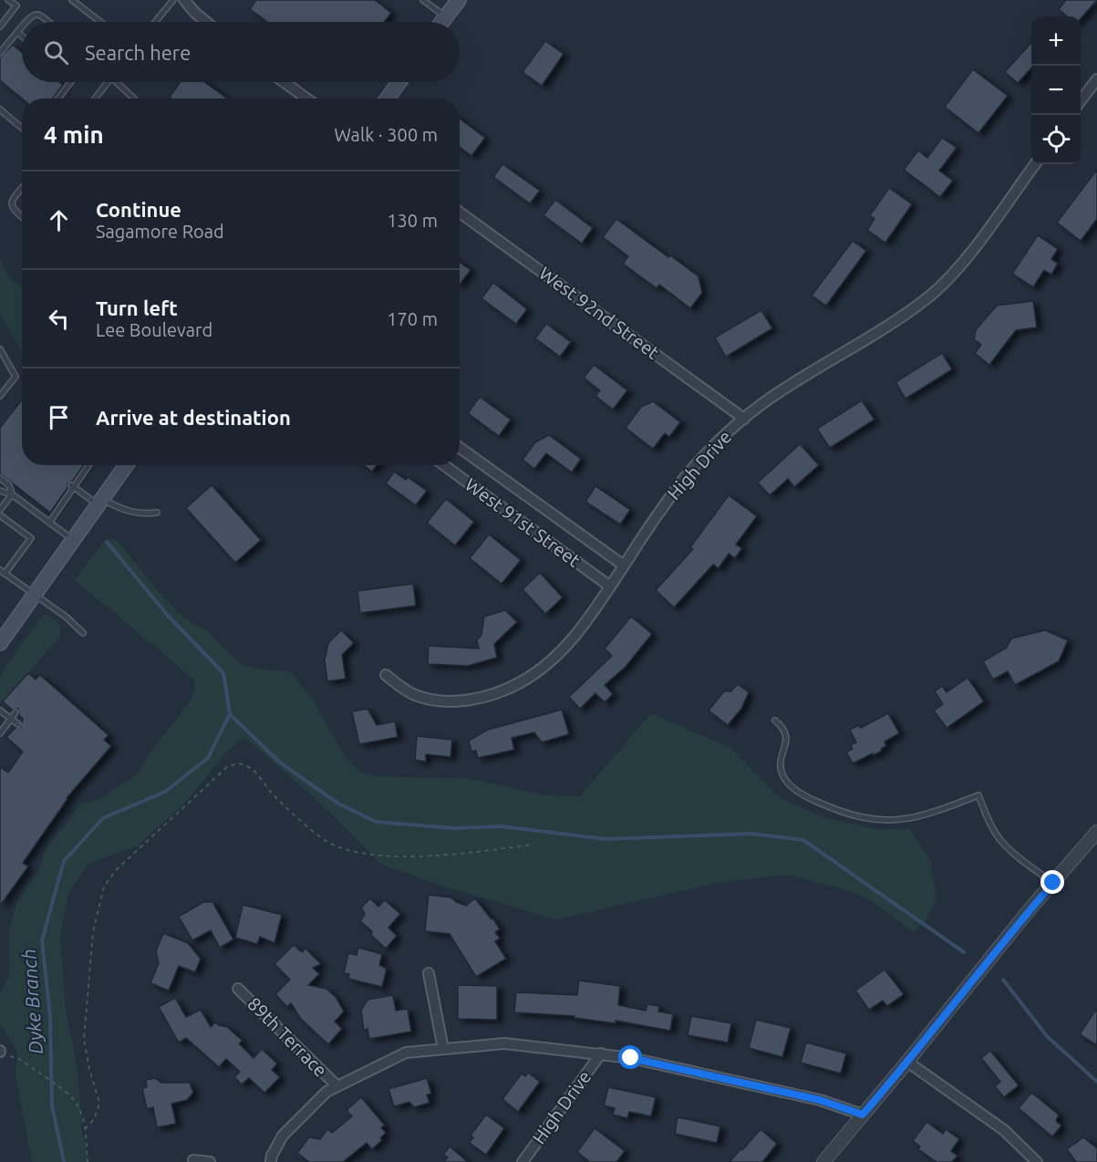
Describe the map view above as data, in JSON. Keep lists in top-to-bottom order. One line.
{"streets":{"street":["West 92nd Street","High Drive","West 91st Street","89th Terrace"]},"crossings":[["West 92nd Street","High Drive"],["High Drive","West 91st Street"]],"water":["Dyke Branch"],"page":{"map_buttons":["+","−"],"search":"Search here","heading":["4 min","Walk · 300 m"],"list":[["Continue","Sagamore Road","130 m"],["Turn left","Lee Boulevard","170 m"],"Arrive at destination"]}}
